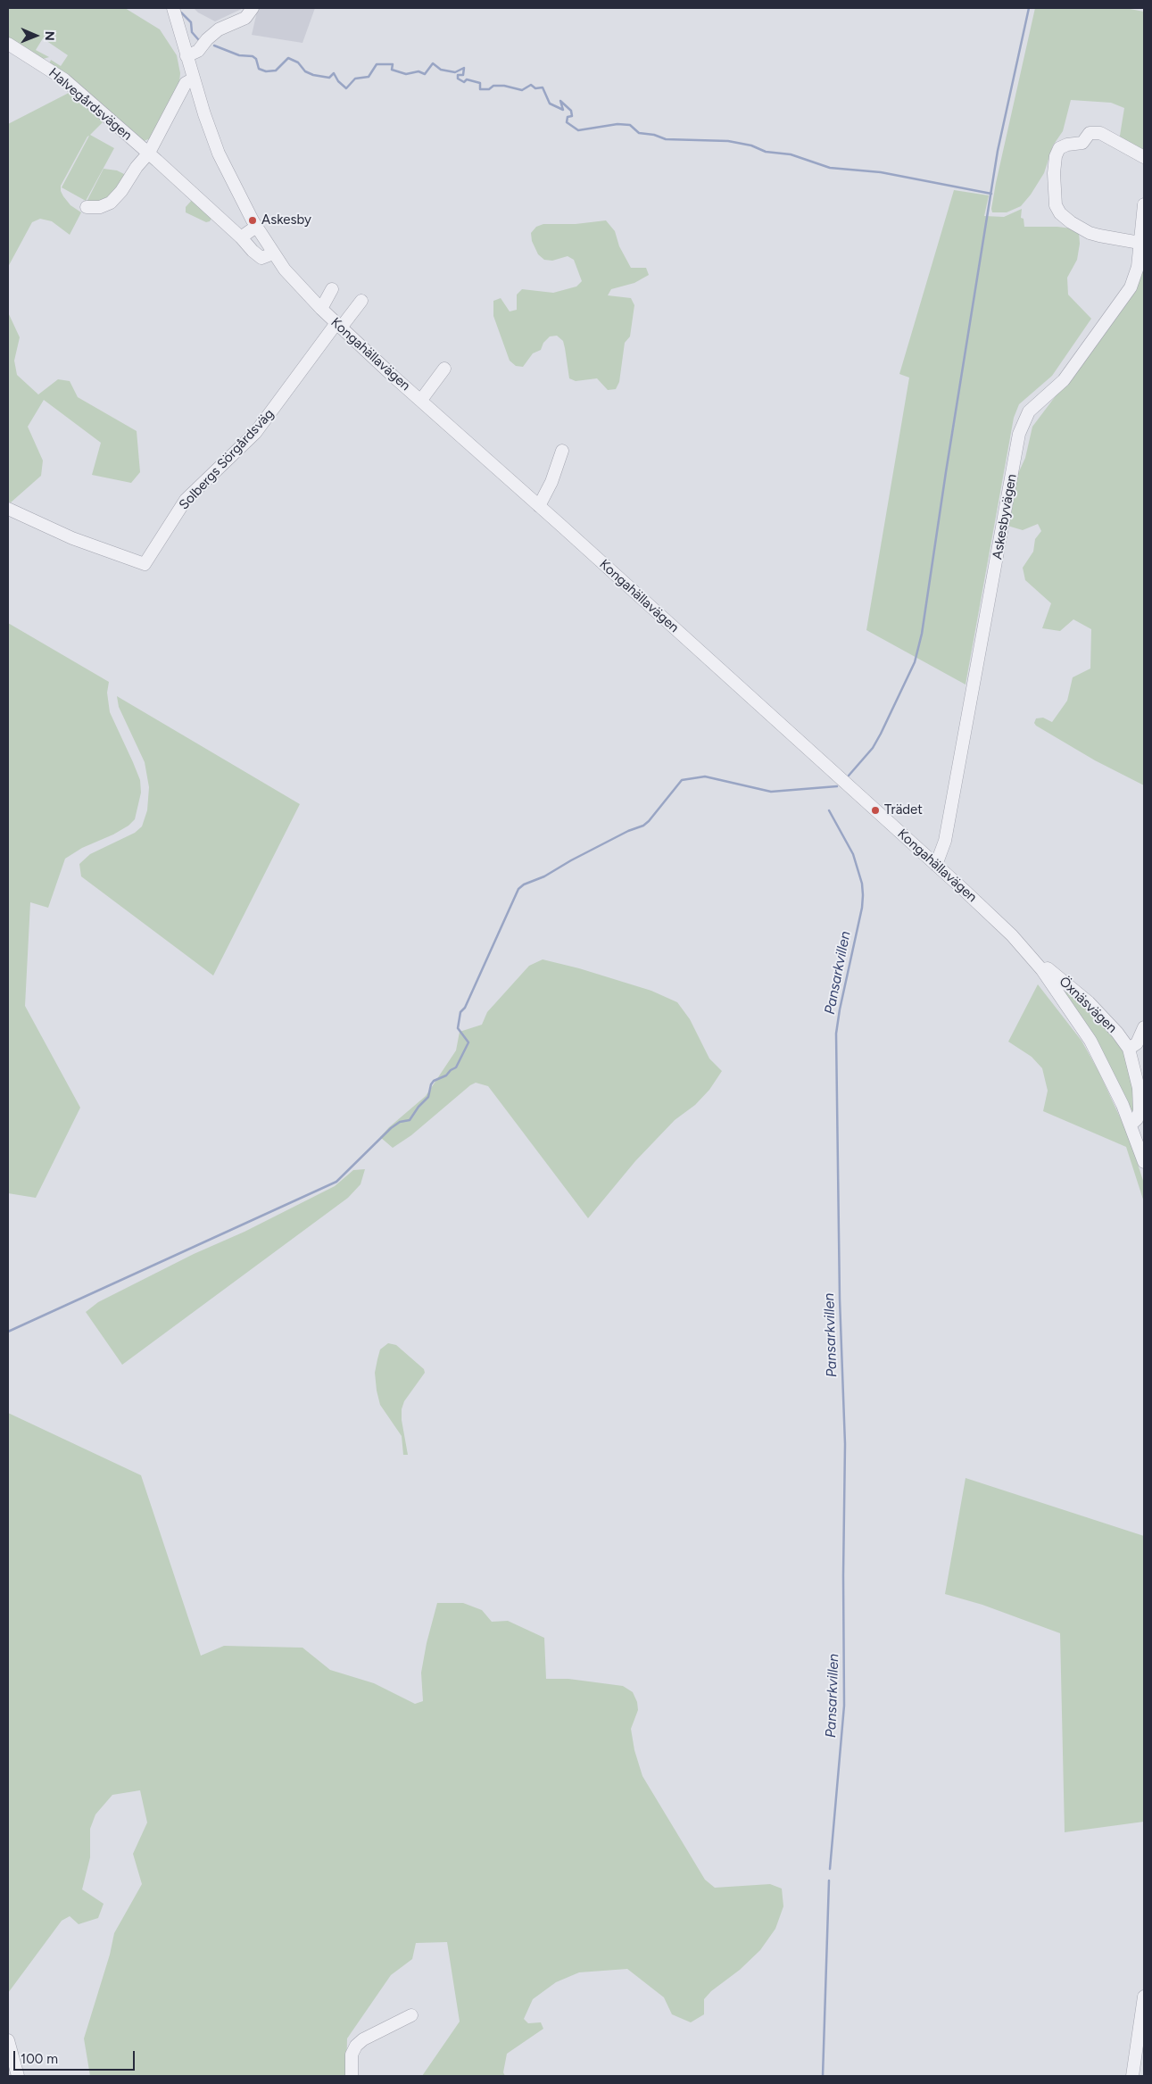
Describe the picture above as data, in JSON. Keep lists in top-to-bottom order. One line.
{"streets":{"street":["Halvegårdsvägen","Kongahällavägen","Solbergs Sörgårdsväg","Askesbyvägen","Öxnäsvägen"]},"crossings":[["Halvegårdsvägen","Kongahällavägen"],["Kongahällavägen","Solbergs Sörgårdsväg"],["Kongahällavägen","Askesbyvägen"],["Kongahällavägen","Öxnäsvägen"]],"water":["Pansarkvillen"],"places":["Askesby","Trädet"],"scale_bar":"100 m","north":"right"}
